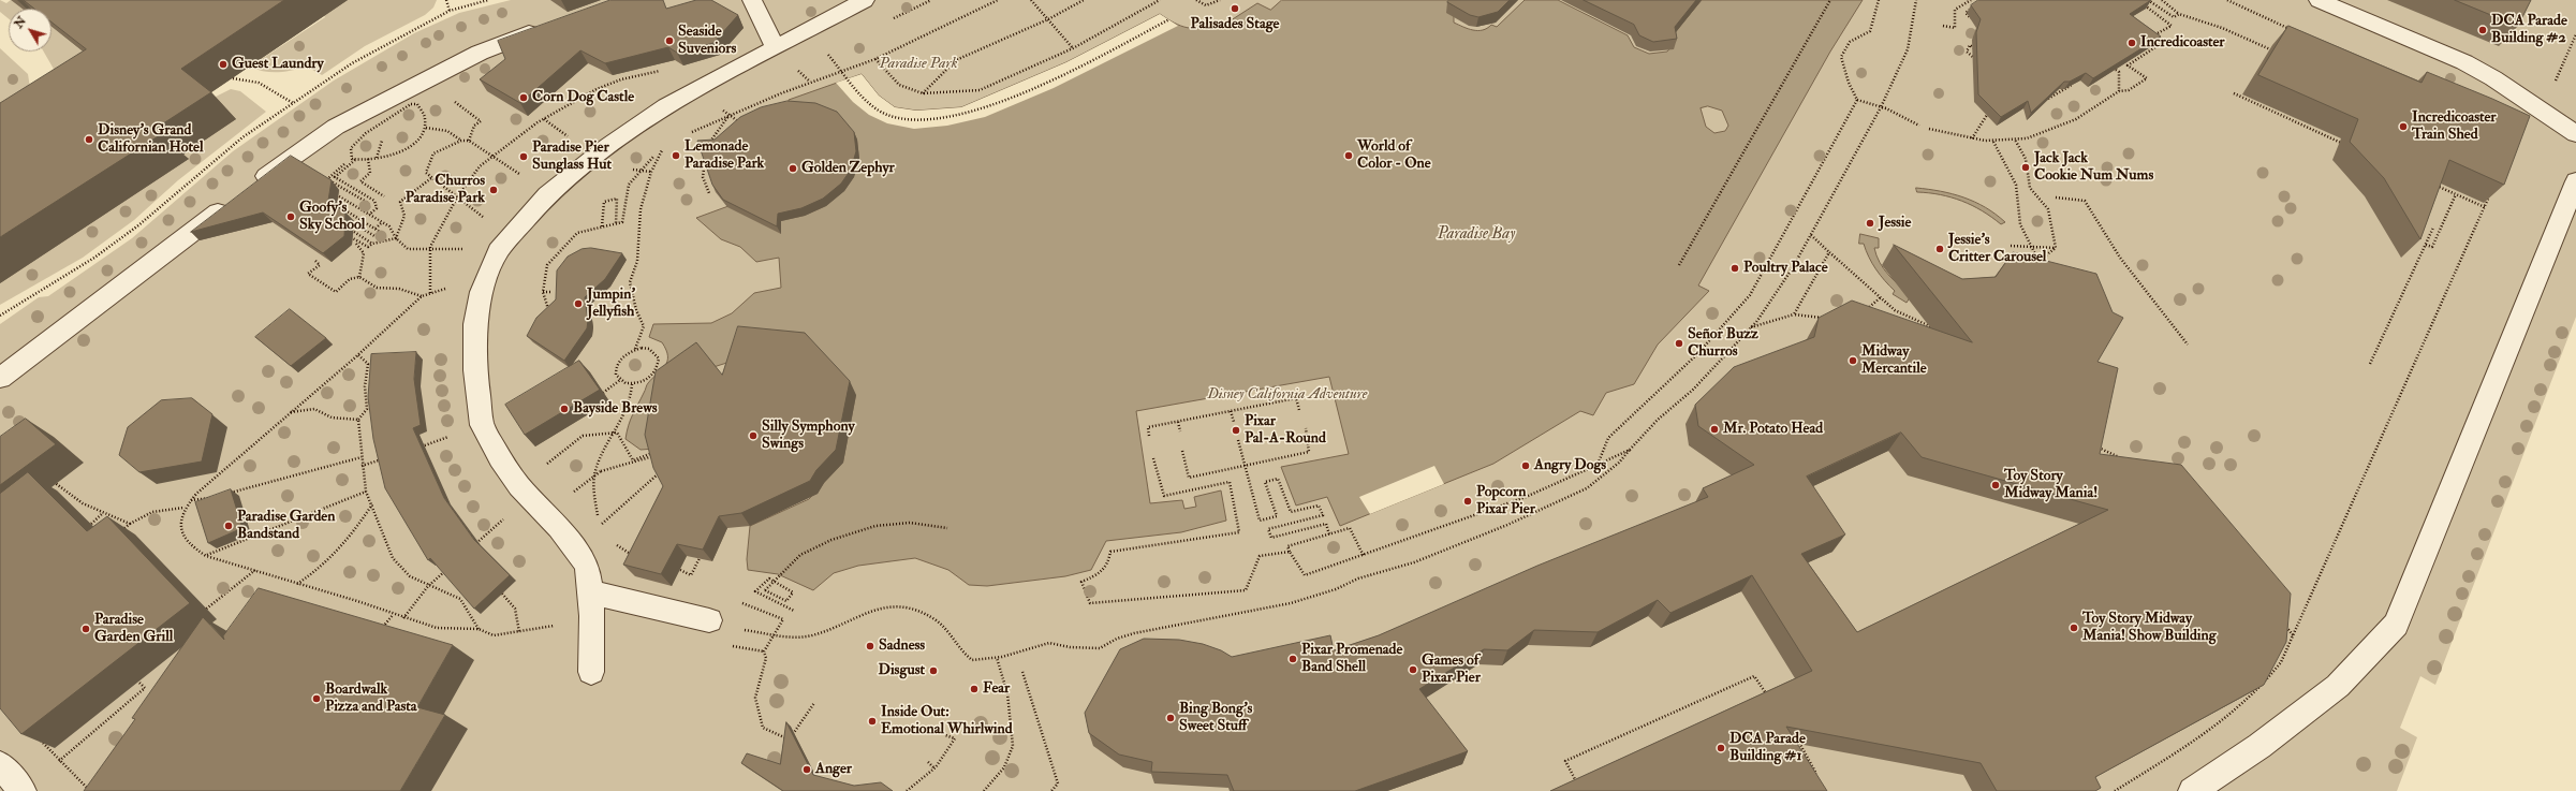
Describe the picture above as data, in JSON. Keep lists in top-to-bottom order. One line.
{"water":["Paradise Bay"],"parks":["Paradise Park","Disney California Adventure"],"places":["Palisades Stage","DCA Parade Building #2","Seaside Suveniors","Incredicoaster","Guest Laundry","Corn Dog Castle","Incredicoaster Train Shed","Disney's Grand Californian Hotel","Lemonade Paradise Park","World of Color - One","Paradise Pier Sunglass Hut","Jack Jack Cookie Num Nums","Golden Zephyr","Churros Paradise Park","Goofy's Sky School","Jessie","Jessie’s Critter Carousel","Poultry Palace","Jumpin' Jellyfish","Señor Buzz Churros","Midway Mercantile","Bayside Brews","Mr. Potato Head","Pixar Pal-A-Round","Silly Symphony Swings","Angry Dogs","Toy Story Midway Mania!","Popcorn Pixar Pier","Paradise Garden Bandstand","Toy Story Midway Mania! Show Building","Paradise Garden Grill","Sadness","Pixar Promenade Band Shell","Games of Pixar Pier","Disgust","Fear","Boardwalk Pizza and Pasta","Bing Bong’s Sweet Stuff","Inside Out: Emotional Whirlwind","DCA Parade Building #1","Anger"],"north":"top left"}
